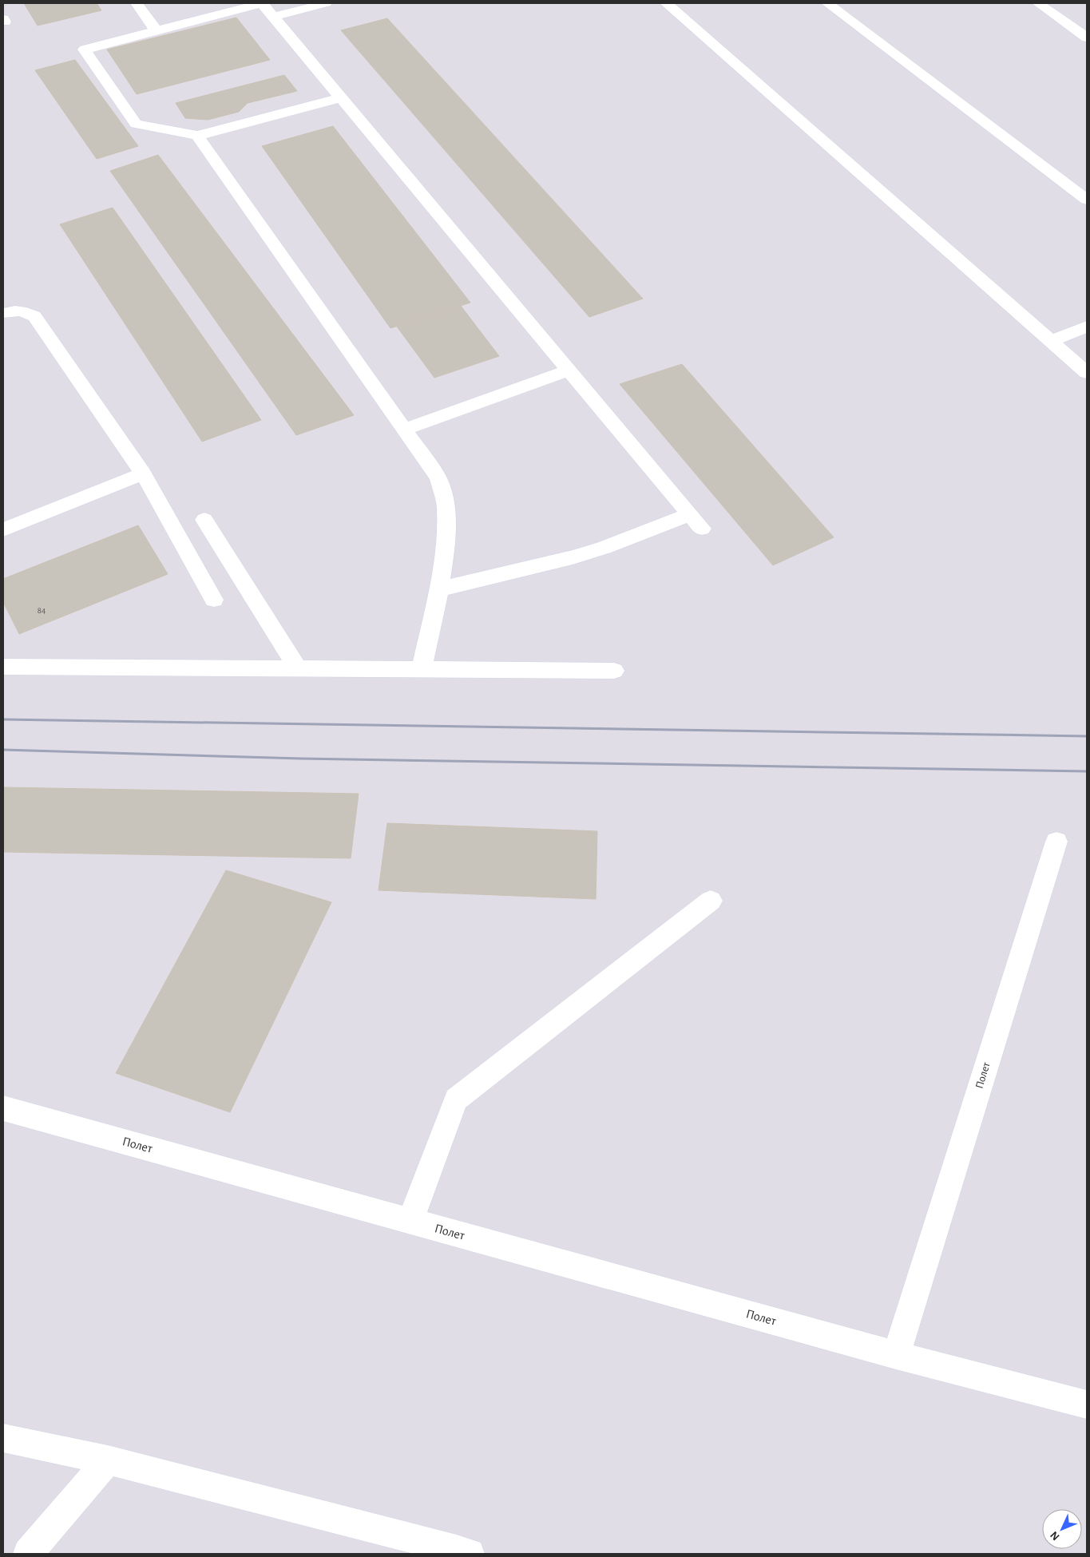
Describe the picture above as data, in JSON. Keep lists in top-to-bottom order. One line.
{"streets":{"street":["Полет"]},"house_numbers":["84"],"north":"bottom left"}
